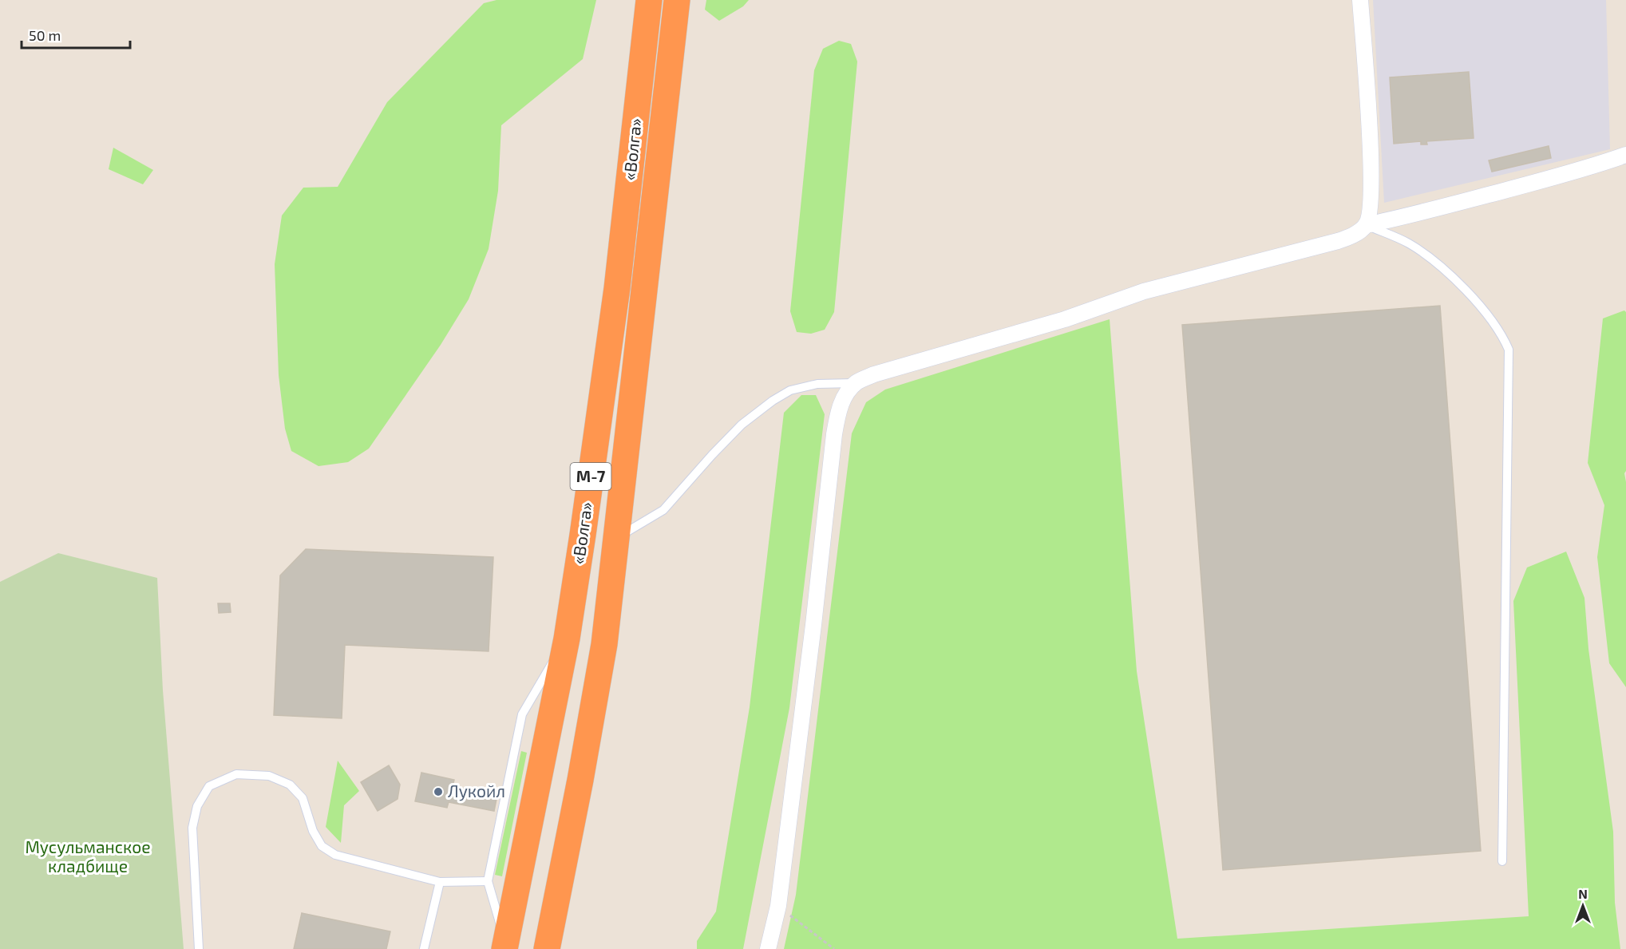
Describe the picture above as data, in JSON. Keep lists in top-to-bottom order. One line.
{"streets":{"highway":["«Волга»","М-7"]},"parks":["Мусульманское кладбище"],"places":["Лукойл"],"scale_bar":"50 m","north":"top"}
